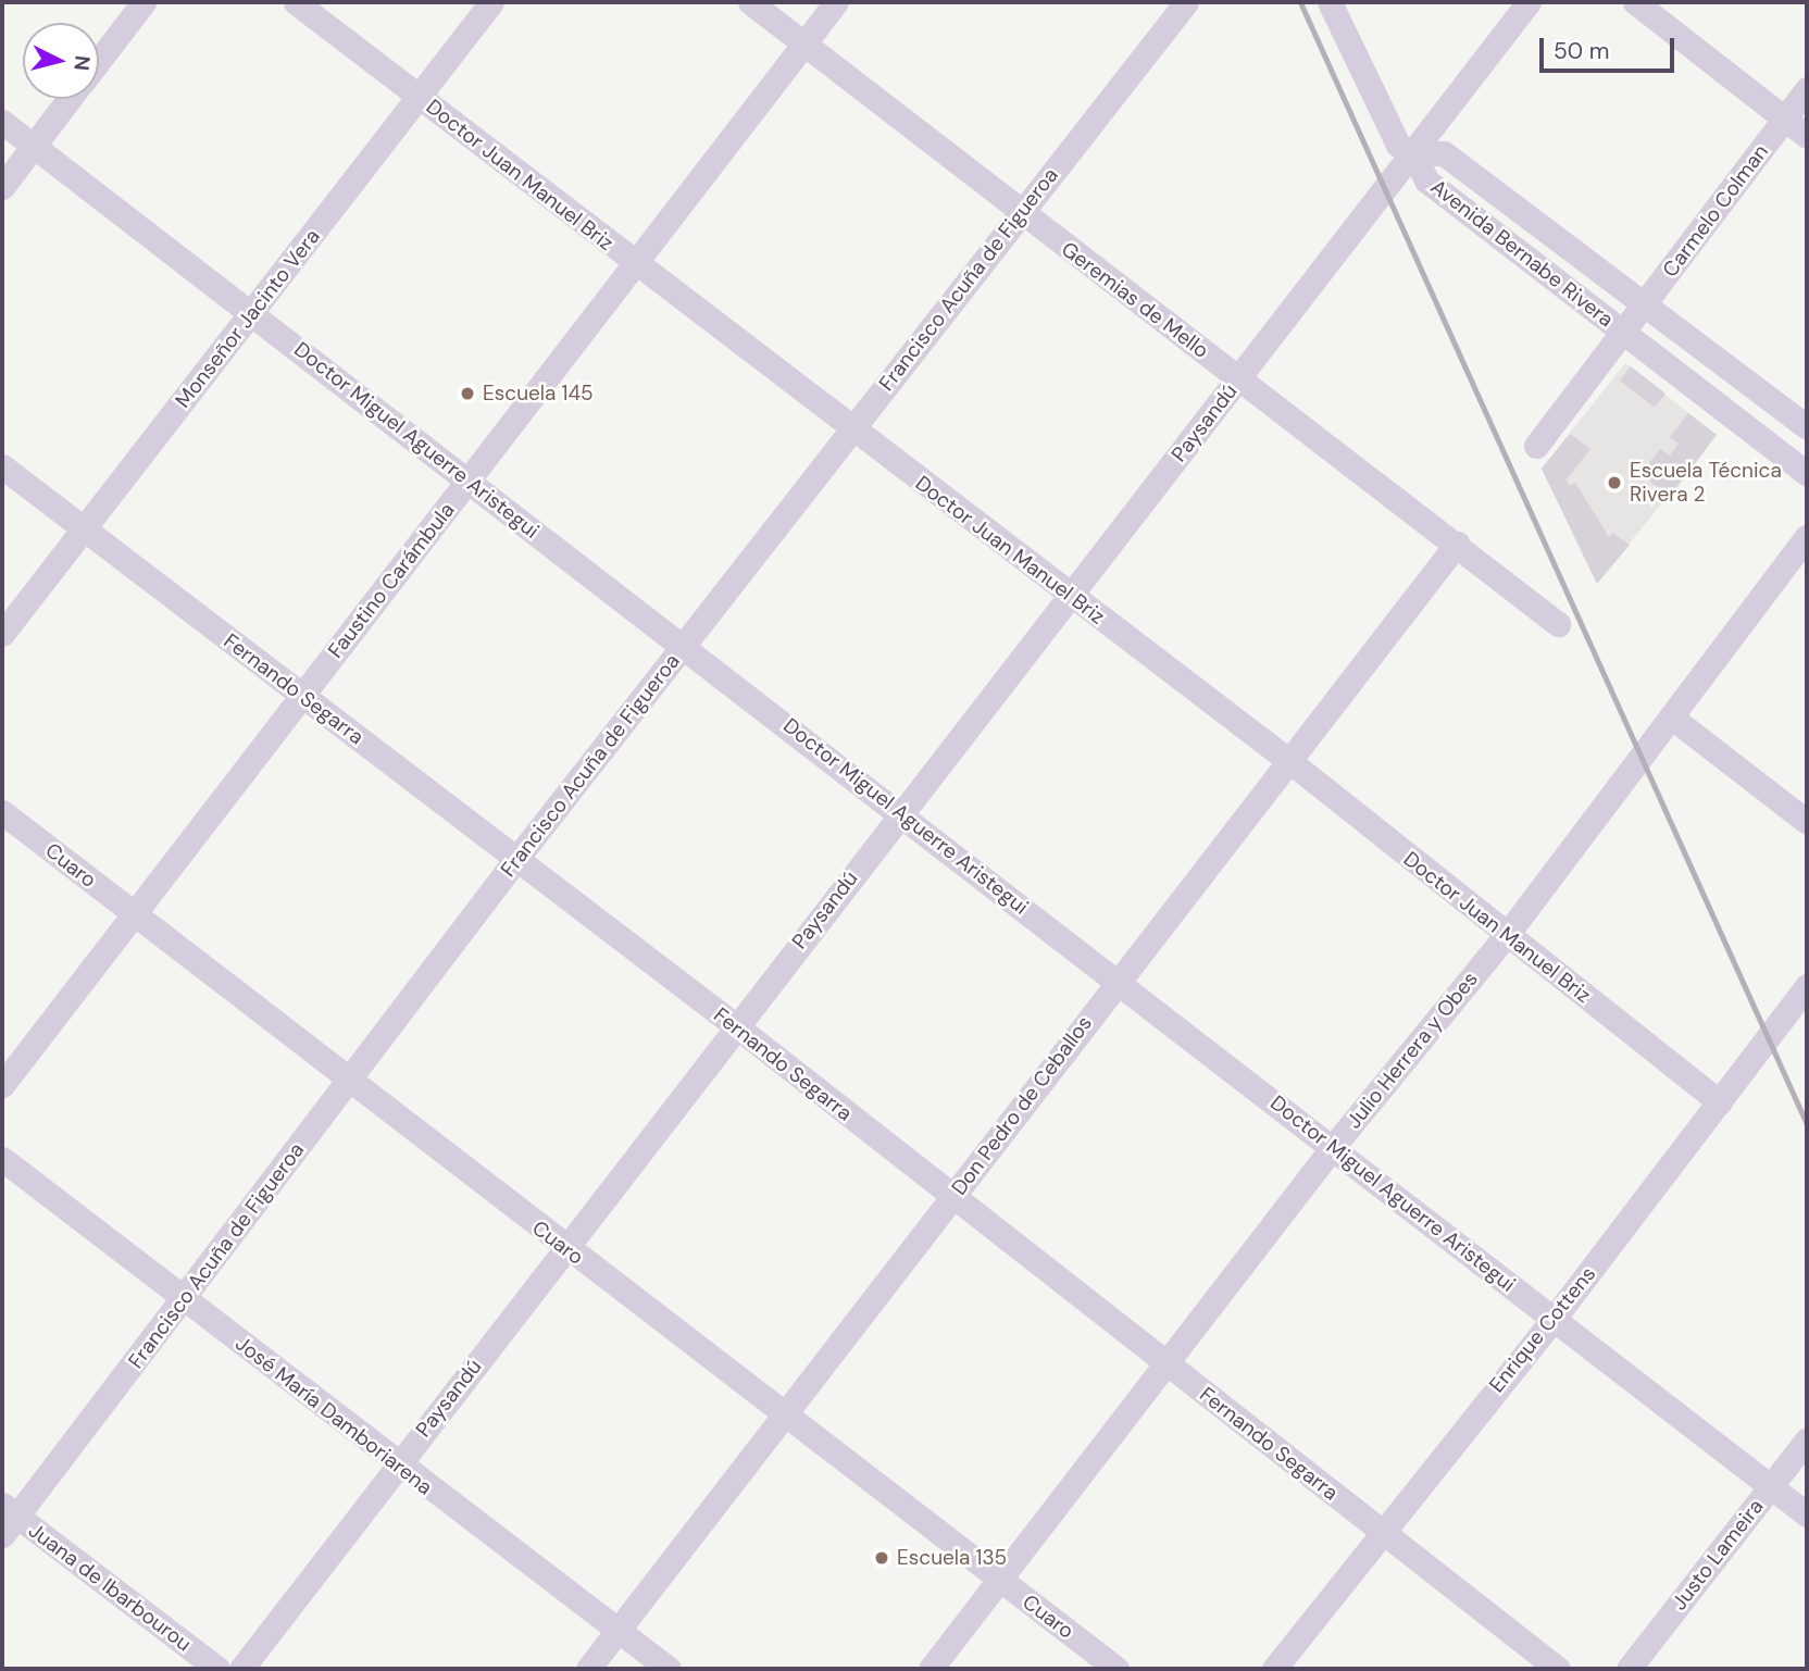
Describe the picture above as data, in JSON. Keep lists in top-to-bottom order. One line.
{"streets":{"street":["Doctor Juan Manuel Briz","Carmelo Colman","Avenida Bernabe Rivera","Francisco Acuña de Figueroa","Geremias de Mello","Monseñor Jacinto Vera","Paysandú","Doctor Miguel Aguerre Aristegui","Faustino Carámbula","Fernando Segarra","Cuaro","Julio Herrera y Obes","Don Pedro de Ceballos","Enrique Cottens","José María Damboriarena","Justo Lameira","Juana de Ibarbourou"]},"crossings":[["Doctor Juan Manuel Briz","Francisco Acuña de Figueroa"],["Doctor Juan Manuel Briz","Monseñor Jacinto Vera"],["Doctor Juan Manuel Briz","Paysandú"],["Doctor Juan Manuel Briz","Faustino Carámbula"],["Doctor Juan Manuel Briz","Julio Herrera y Obes"],["Doctor Juan Manuel Briz","Don Pedro de Ceballos"],["Doctor Juan Manuel Briz","Enrique Cottens"],["Carmelo Colman","Avenida Bernabe Rivera"],["Avenida Bernabe Rivera","Paysandú"],["Francisco Acuña de Figueroa","Geremias de Mello"],["Francisco Acuña de Figueroa","Doctor Miguel Aguerre Aristegui"],["Francisco Acuña de Figueroa","Fernando Segarra"],["Francisco Acuña de Figueroa","Cuaro"],["Francisco Acuña de Figueroa","José María Damboriarena"],["Francisco Acuña de Figueroa","Juana de Ibarbourou"],["Geremias de Mello","Paysandú"],["Geremias de Mello","Faustino Carámbula"],["Geremias de Mello","Don Pedro de Ceballos"],["Monseñor Jacinto Vera","Doctor Miguel Aguerre Aristegui"],["Monseñor Jacinto Vera","Fernando Segarra"],["Paysandú","Doctor Miguel Aguerre Aristegui"],["Paysandú","Fernando Segarra"],["Paysandú","Cuaro"],["Paysandú","José María Damboriarena"],["Doctor Miguel Aguerre Aristegui","Faustino Carámbula"],["Doctor Miguel Aguerre Aristegui","Julio Herrera y Obes"],["Doctor Miguel Aguerre Aristegui","Don Pedro de Ceballos"],["Doctor Miguel Aguerre Aristegui","Enrique Cottens"],["Doctor Miguel Aguerre Aristegui","Justo Lameira"],["Faustino Carámbula","Fernando Segarra"],["Faustino Carámbula","Cuaro"],["Fernando Segarra","Julio Herrera y Obes"],["Fernando Segarra","Don Pedro de Ceballos"],["Fernando Segarra","Enrique Cottens"],["Cuaro","Julio Herrera y Obes"],["Cuaro","Don Pedro de Ceballos"],["Don Pedro de Ceballos","José María Damboriarena"]],"places":["Escuela 145","Escuela Técnica Rivera 2","Escuela 135"],"scale_bar":"50 m","north":"right"}
